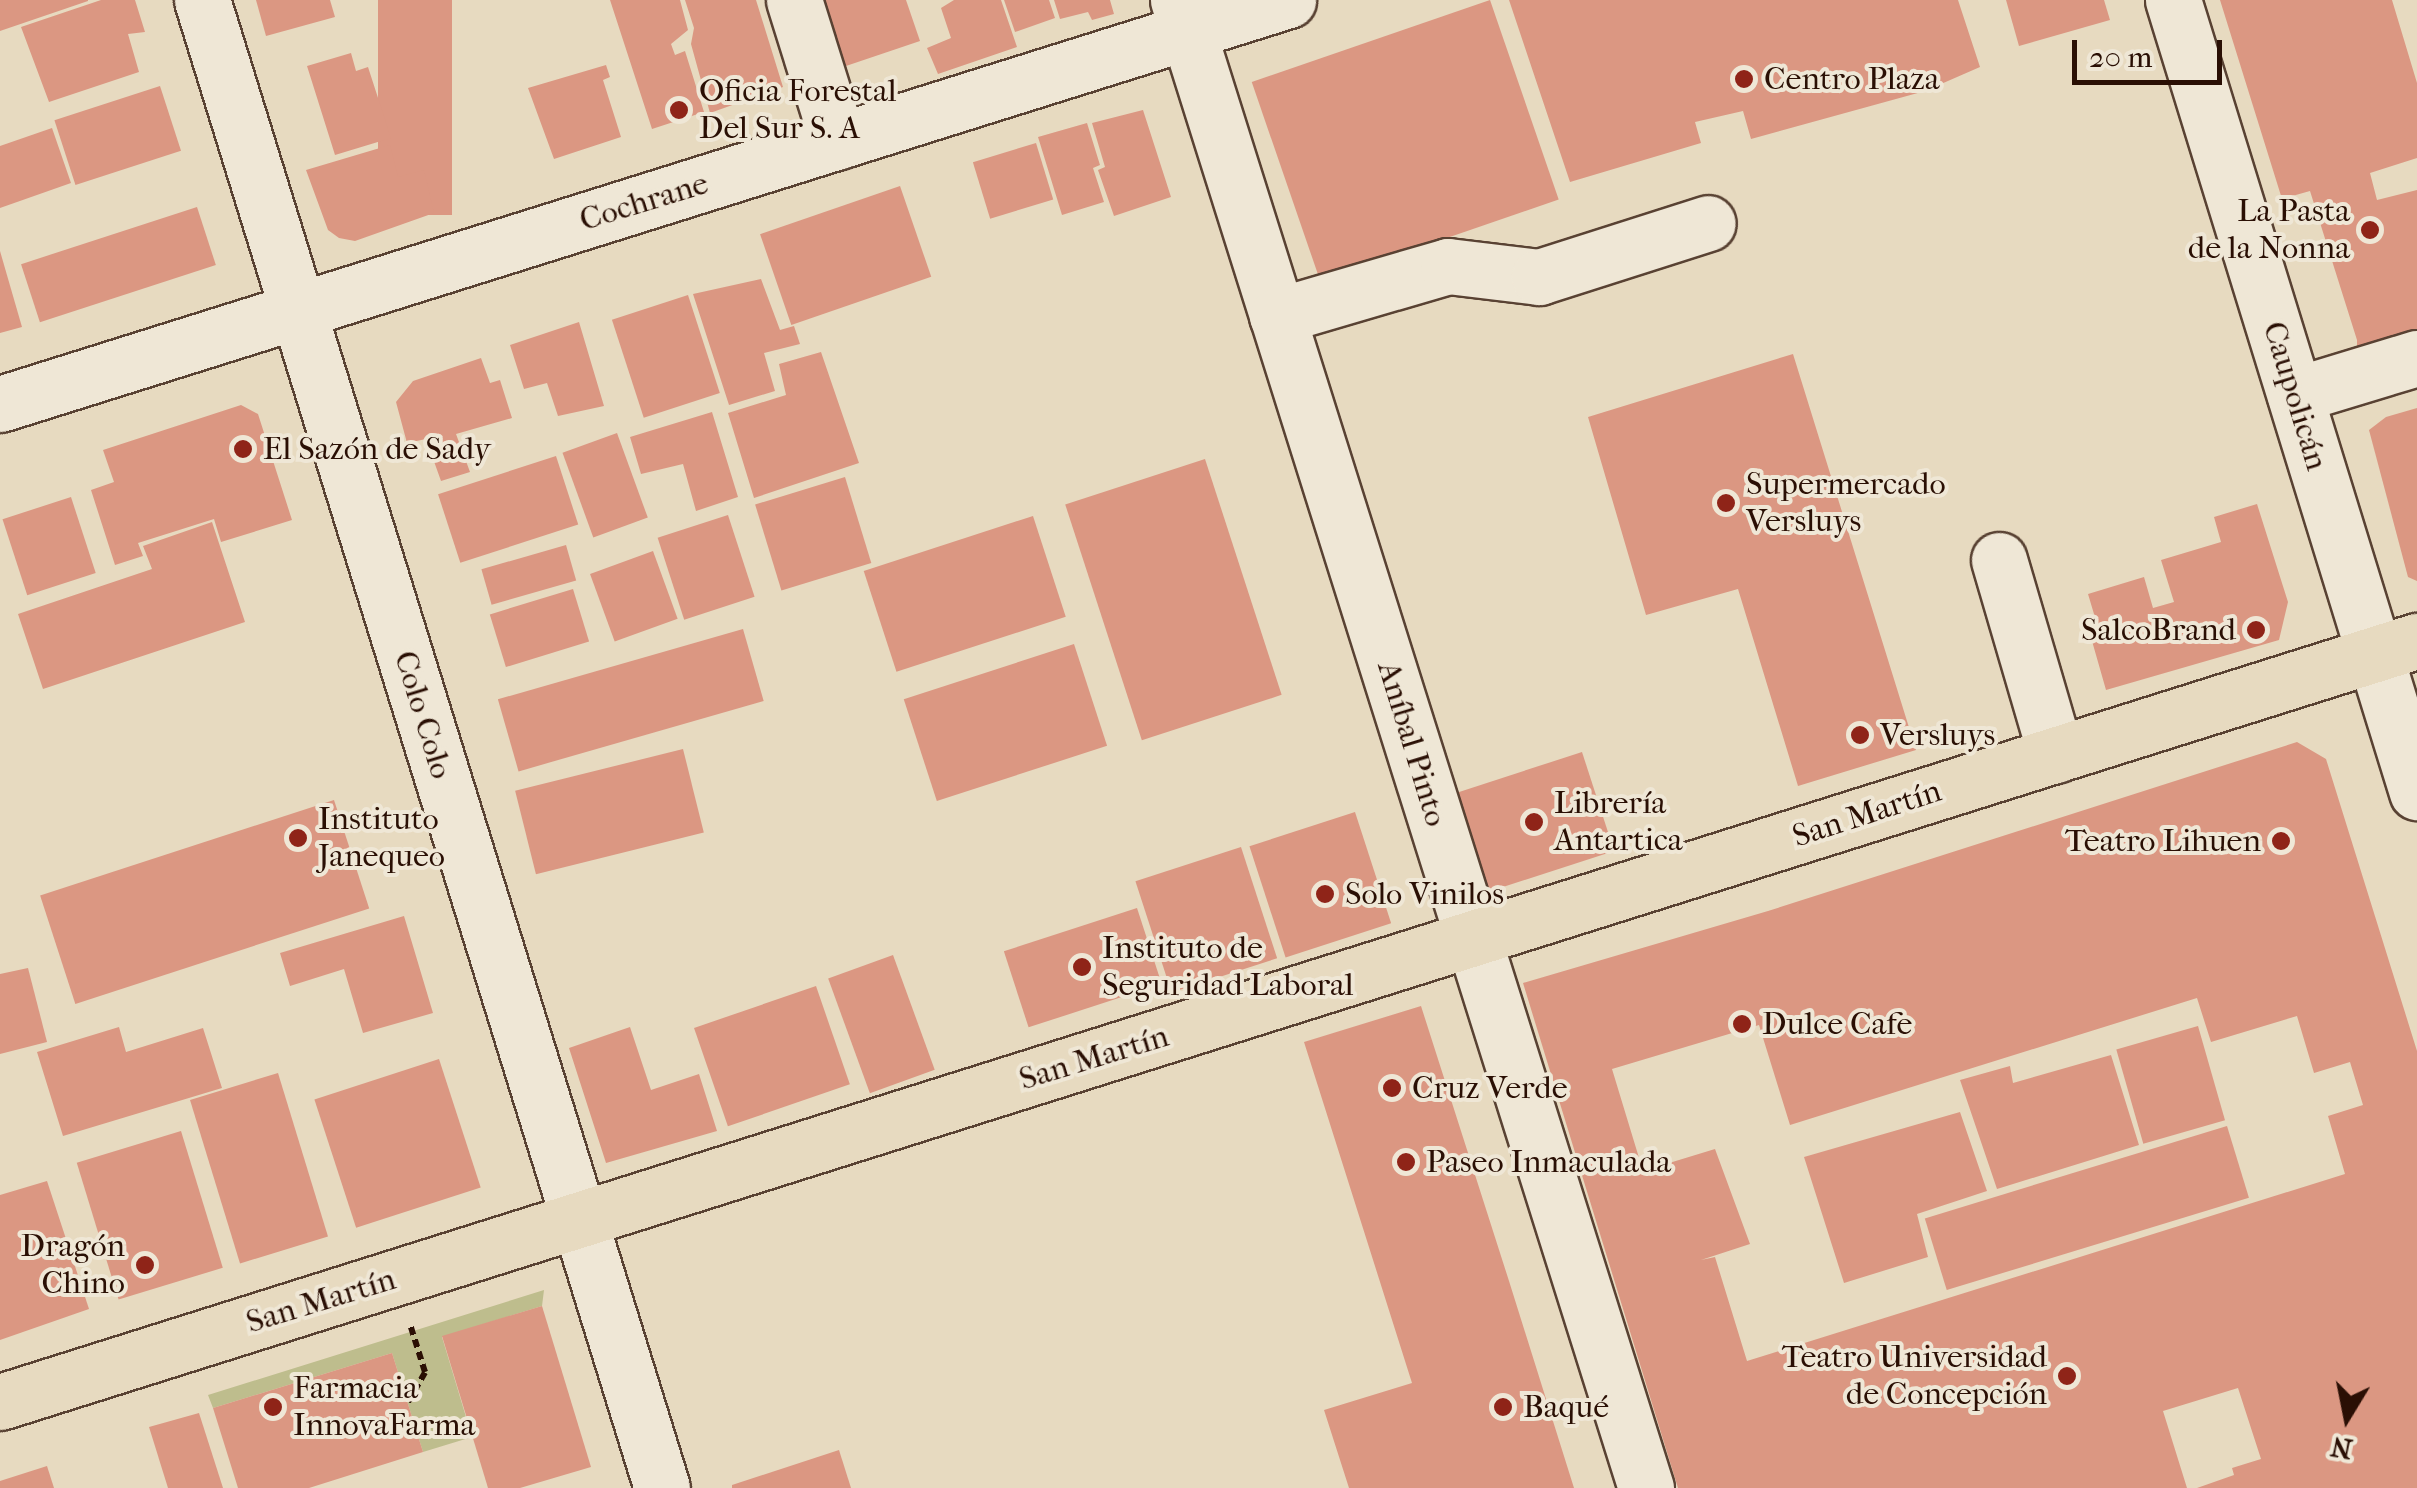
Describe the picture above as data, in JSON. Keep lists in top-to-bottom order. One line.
{"streets":{"main road":["San Martín"],"street":["Cochrane","Caupolicán","Colo Colo","Aníbal Pinto"]},"crossings":[["Cochrane","Colo Colo"],["Cochrane","Aníbal Pinto"],["Caupolicán","San Martín"],["Colo Colo","San Martín"],["Aníbal Pinto","San Martín"]],"places":["Centro Plaza","Oficia Forestal Del Sur S. A","La Pasta de la Nonna","El Sazón de Sady","Supermercado Versluys","SalcoBrand","Versluys","Librería Antartica","Instituto Janequeo","Teatro Lihuen","Solo Vinilos","Instituto de Seguridad Laboral","Dulce Cafe","Cruz Verde","Paseo Inmaculada","Dragón Chino","Teatro Universidad de Concepción","Farmacia InnovaFarma","Baqué"],"scale_bar":"20 m","north":"bottom"}
